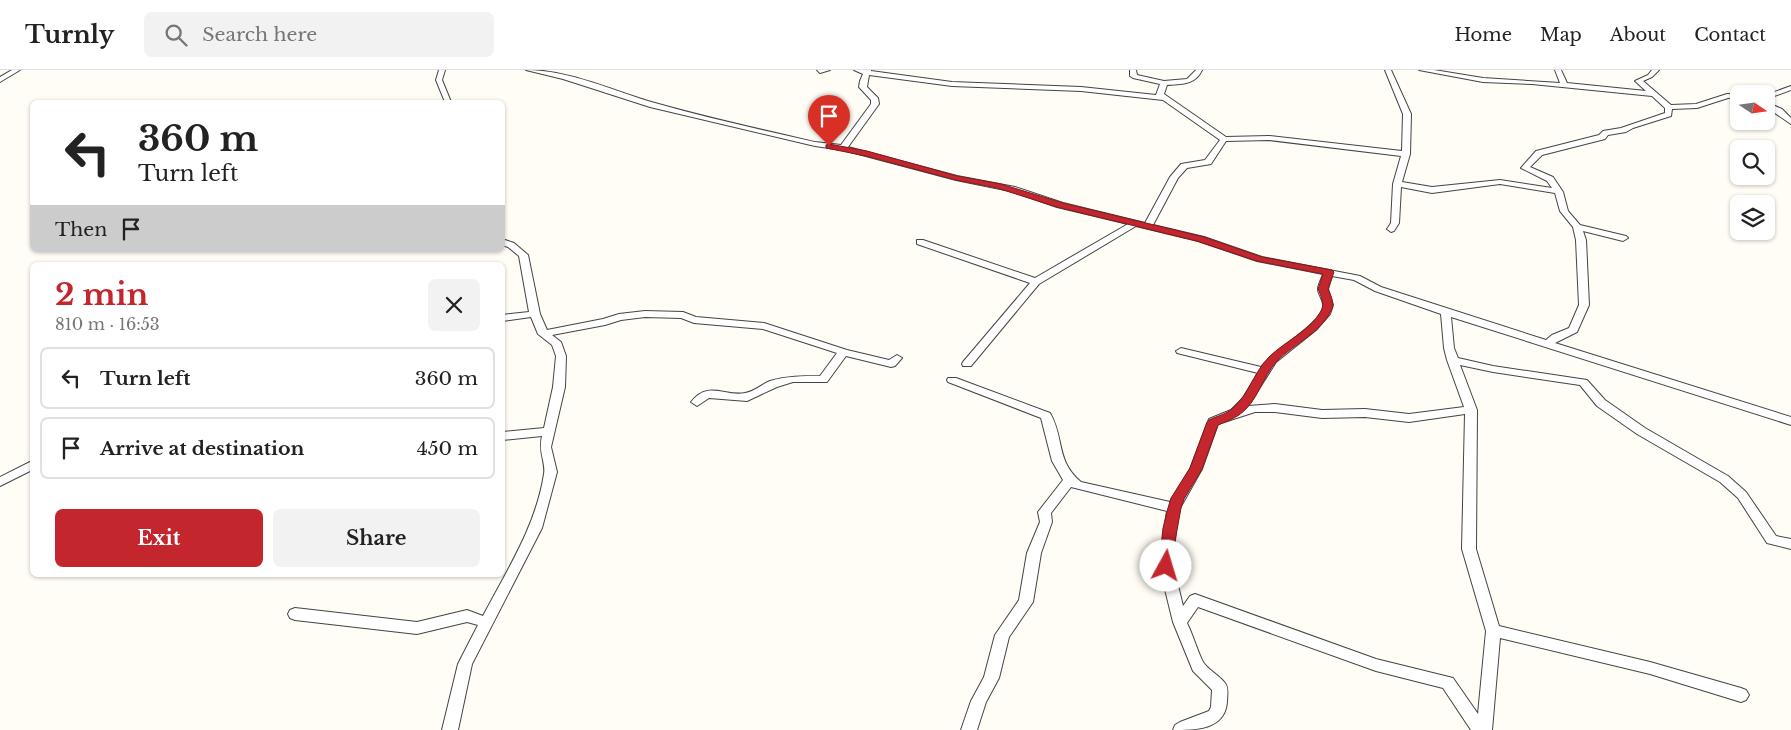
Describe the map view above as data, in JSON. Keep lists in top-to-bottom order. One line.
{"north":"right","page":{"header":"Turnly","search":"Search here","nav":["Home","Map","About","Contact"],"turn":["360 m","Turn left"],"then":"Then","heading":["2 min","810 m · 16:53"],"list":[{"name":"Turn left","value":"360 m"},{"name":"Arrive at destination","value":"450 m"}],"buttons":["Exit","Share"]}}
